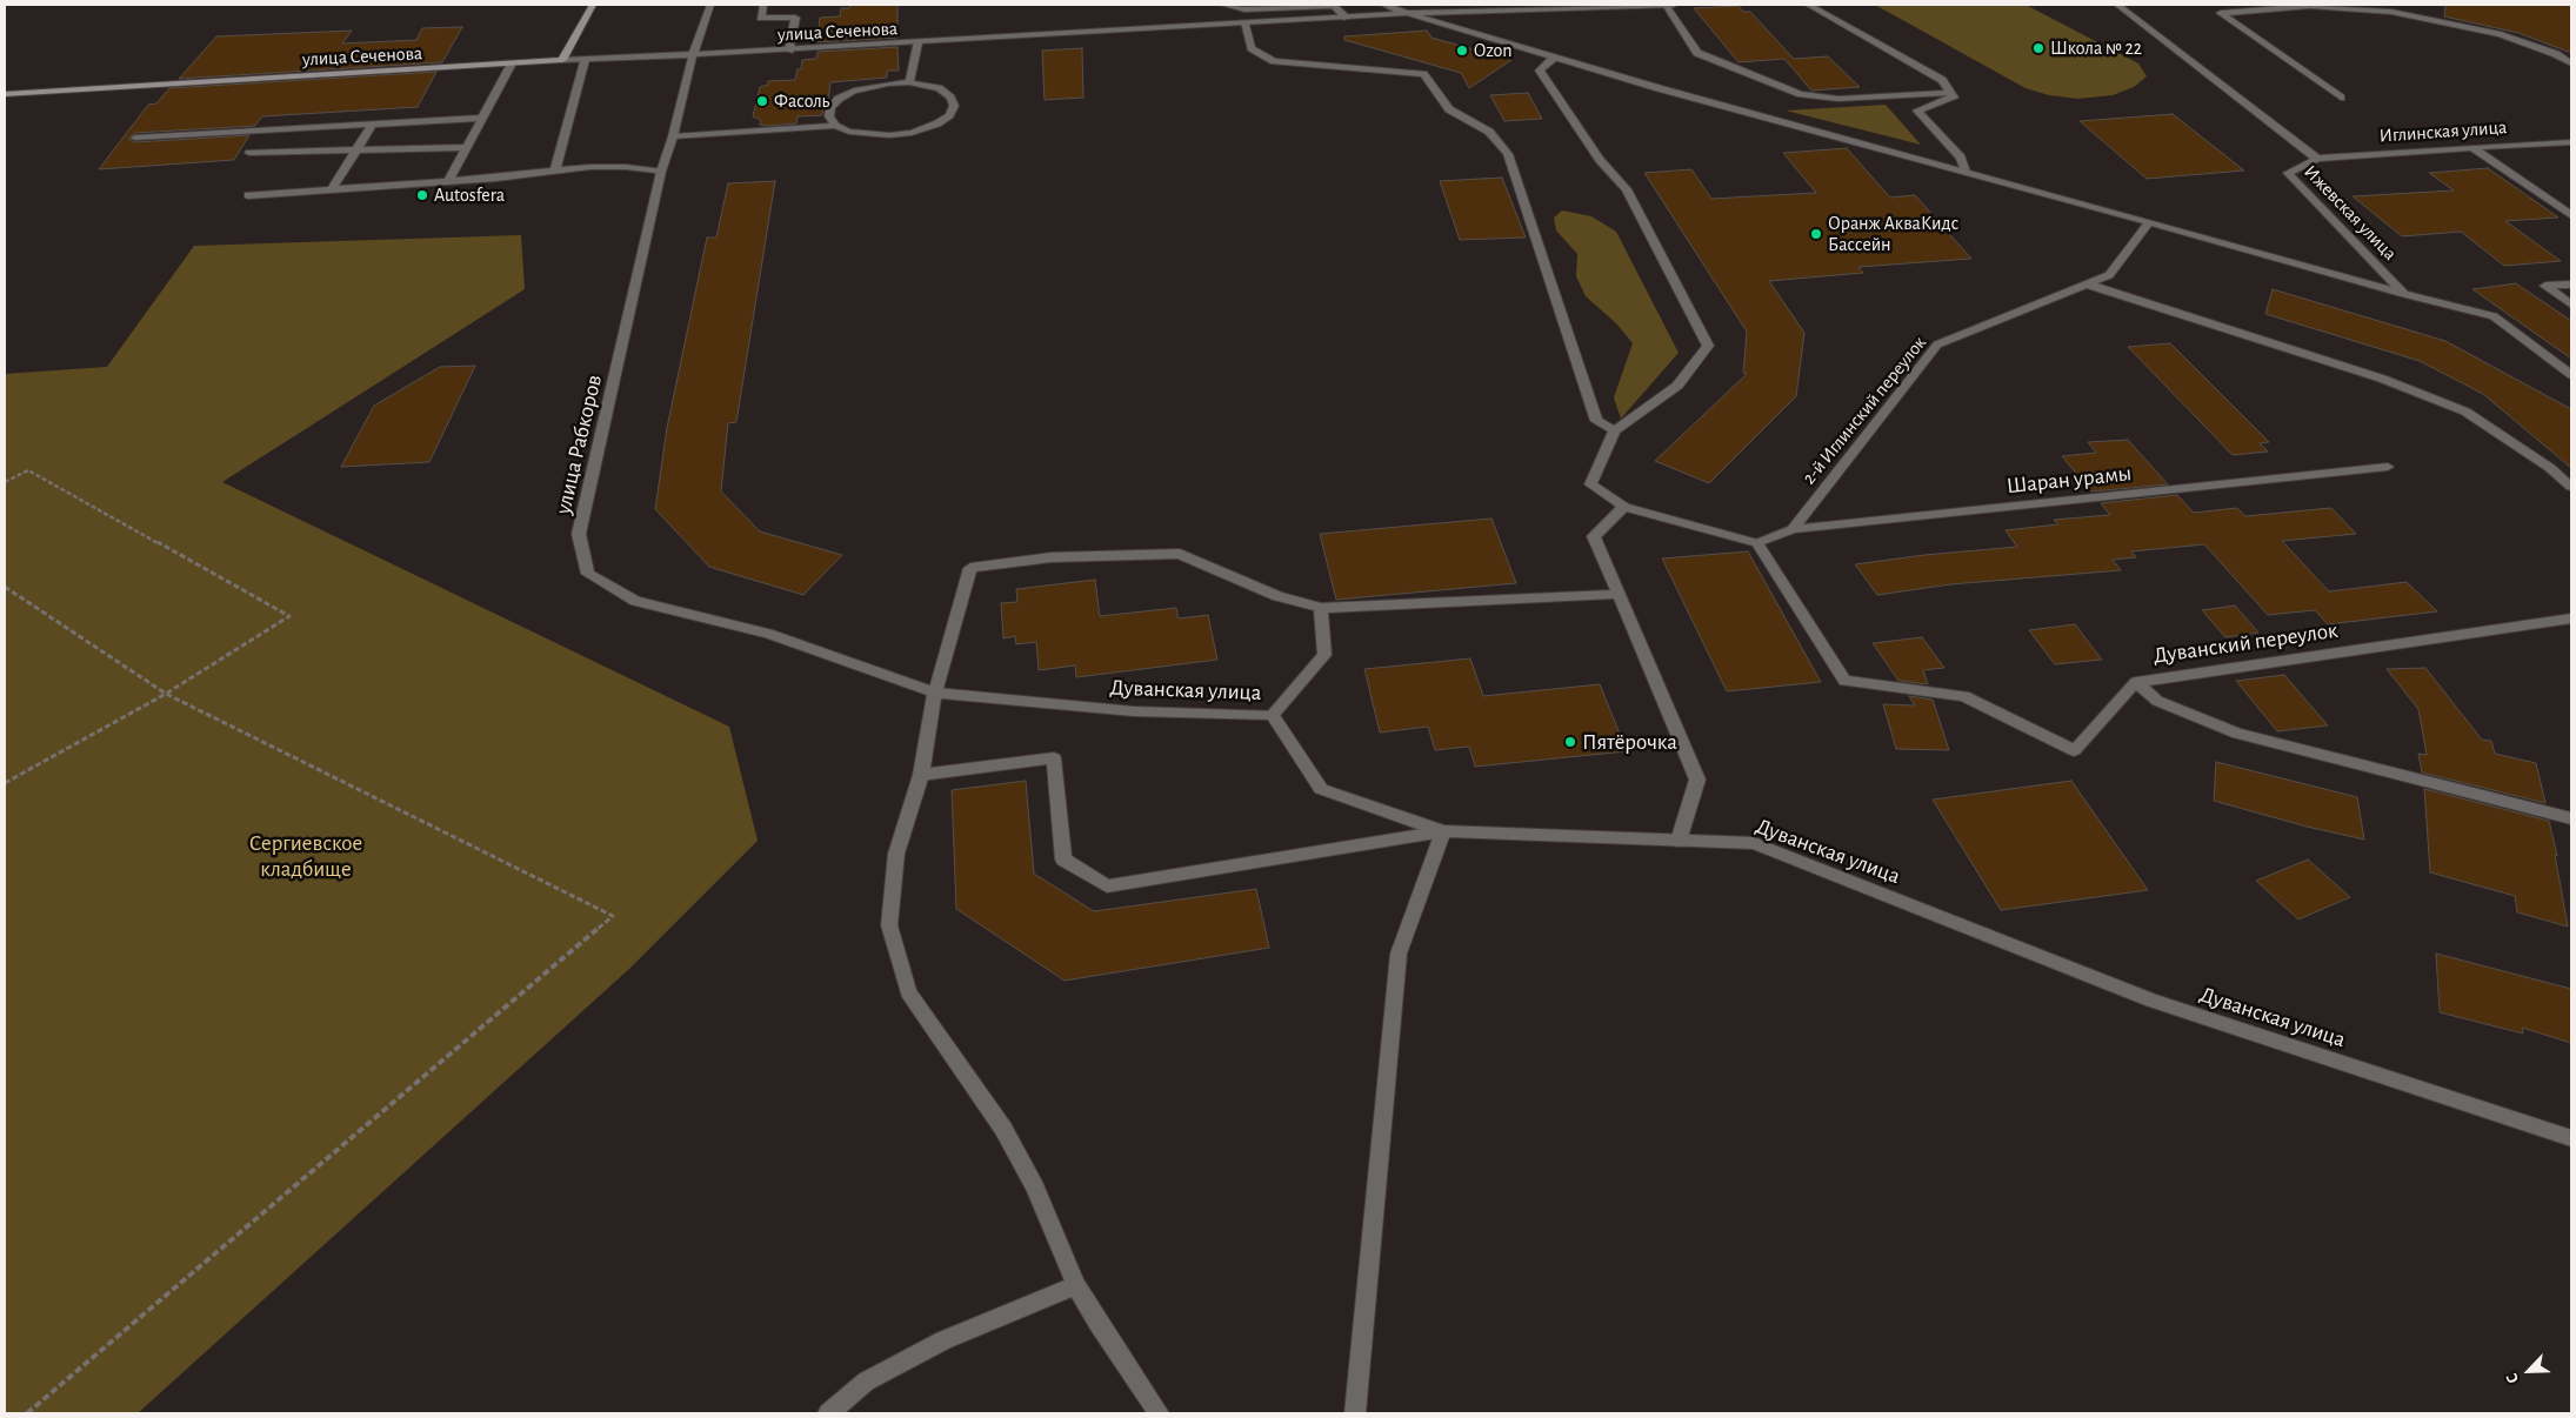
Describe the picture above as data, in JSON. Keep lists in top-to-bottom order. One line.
{"streets":{"street":["улица Сеченова","Иглинская улица","Ижевская улица","2-й Иглинский переулок","улица Рабкоров","Шаран урамы","Дуванский переулок","Дуванская улица"]},"crossings":[["улица Сеченова","улица Рабкоров"],["Иглинская улица","Ижевская улица"],["2-й Иглинский переулок","Шаран урамы"],["улица Рабкоров","Дуванская улица"]],"parks":["Сергиевское кладбище"],"places":["Школа № 22","Ozon","Фасоль","Autosfera","Оранж АкваКидс Бассейн","Пятёрочка"],"north":"bottom left"}
